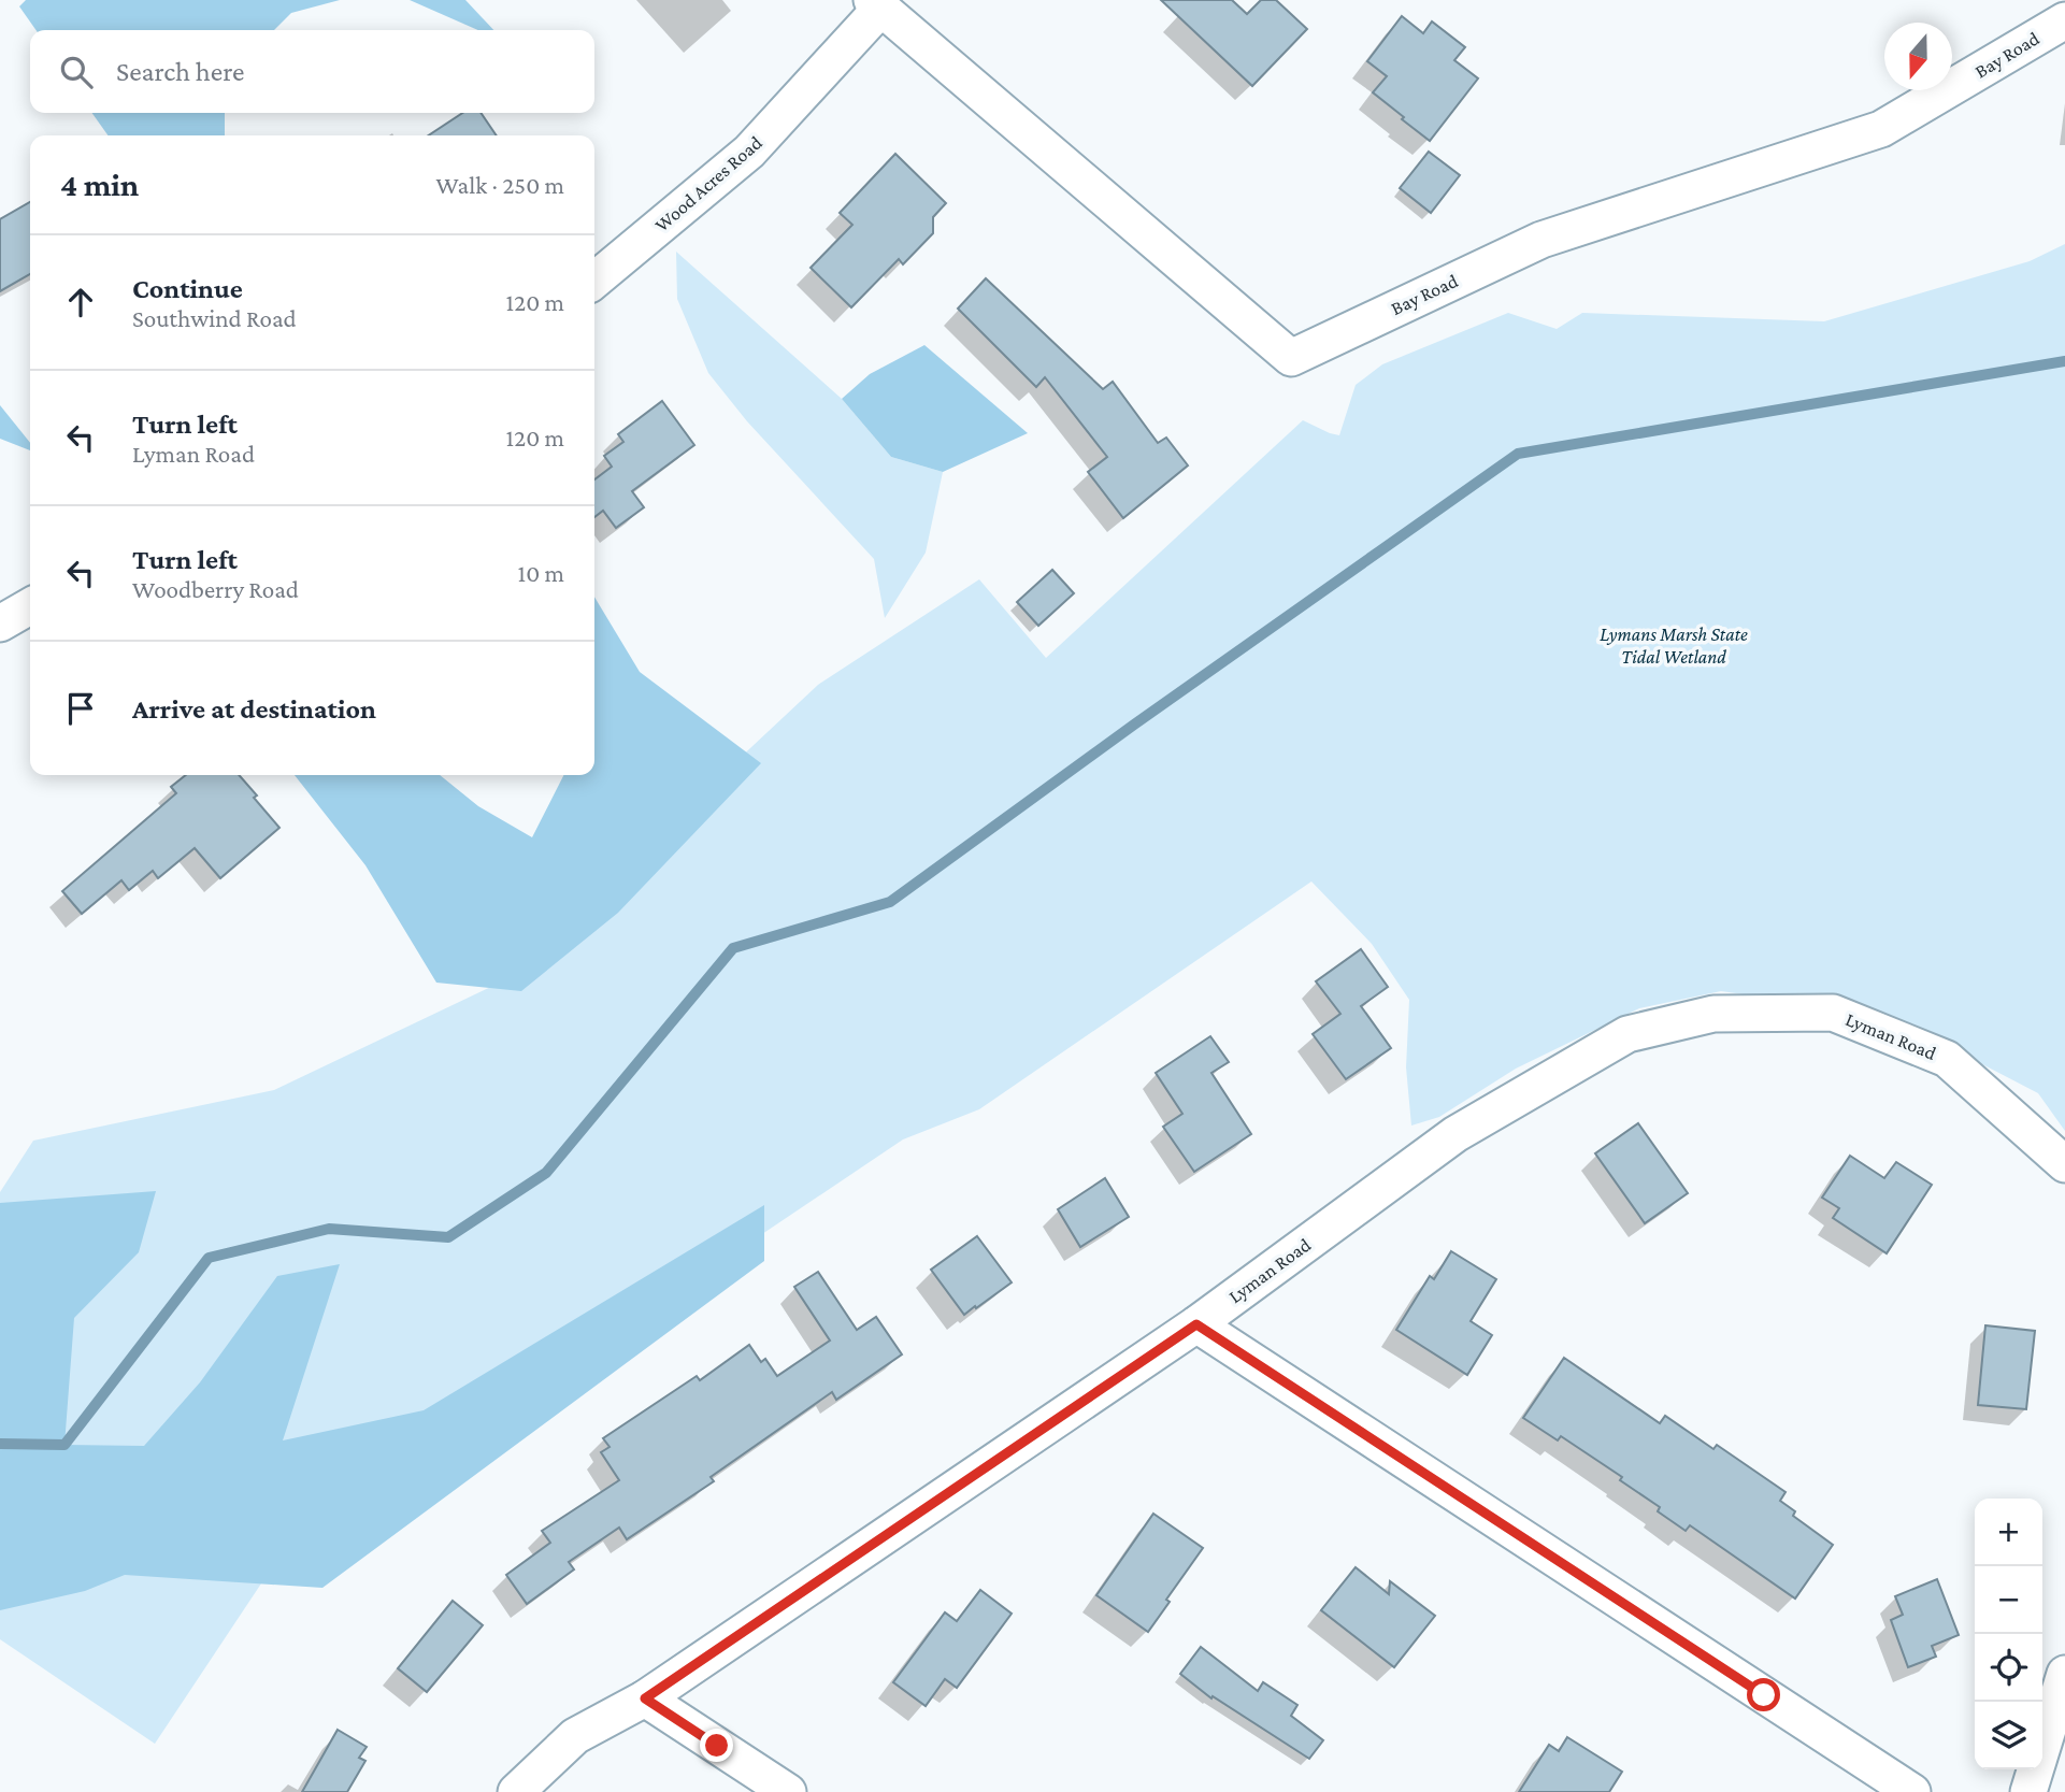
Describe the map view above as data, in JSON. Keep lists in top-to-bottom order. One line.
{"streets":{"street":["Bay Road","Wood Acres Road","Lyman Road"]},"crossings":[["Bay Road","Wood Acres Road"]],"parks":["Lymans Marsh State Tidal Wetland"],"north":"bottom","page":{"search":"Search here","heading":["4 min","Walk · 250 m"],"list":[["Continue","Southwind Road","120 m"],["Turn left","Lyman Road","120 m"],["Turn left","Woodberry Road","10 m"],"Arrive at destination"],"map_buttons":["+","−"]}}
